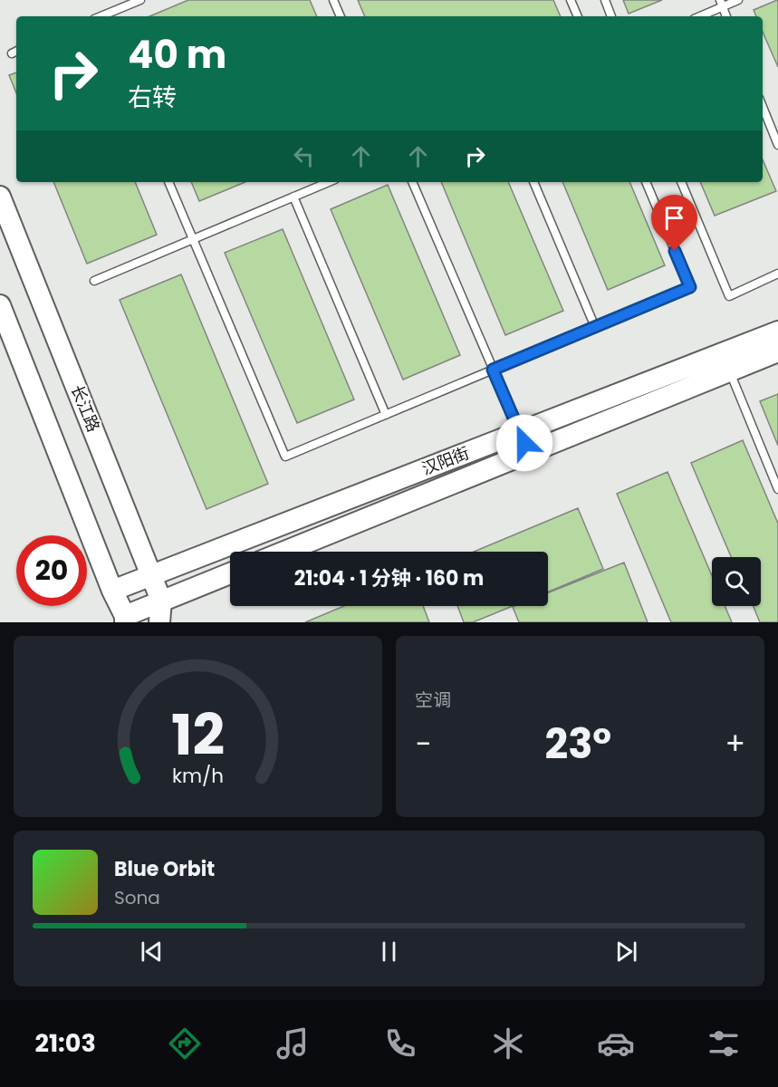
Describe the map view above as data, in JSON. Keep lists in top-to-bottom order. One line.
{"streets":{"main road":["长江路","汉阳街"]},"crossings":[["长江路","汉阳街"]],"page":{"turn":["40 m","右转"],"limit":"20","trip":"21:04 · 1 分钟 · 160 m","tile":"空调","heat":["−","23°","+"],"song":["Blue Orbit","Sona"],"tabs":"21:03","gauge":["12","km/h"]}}
